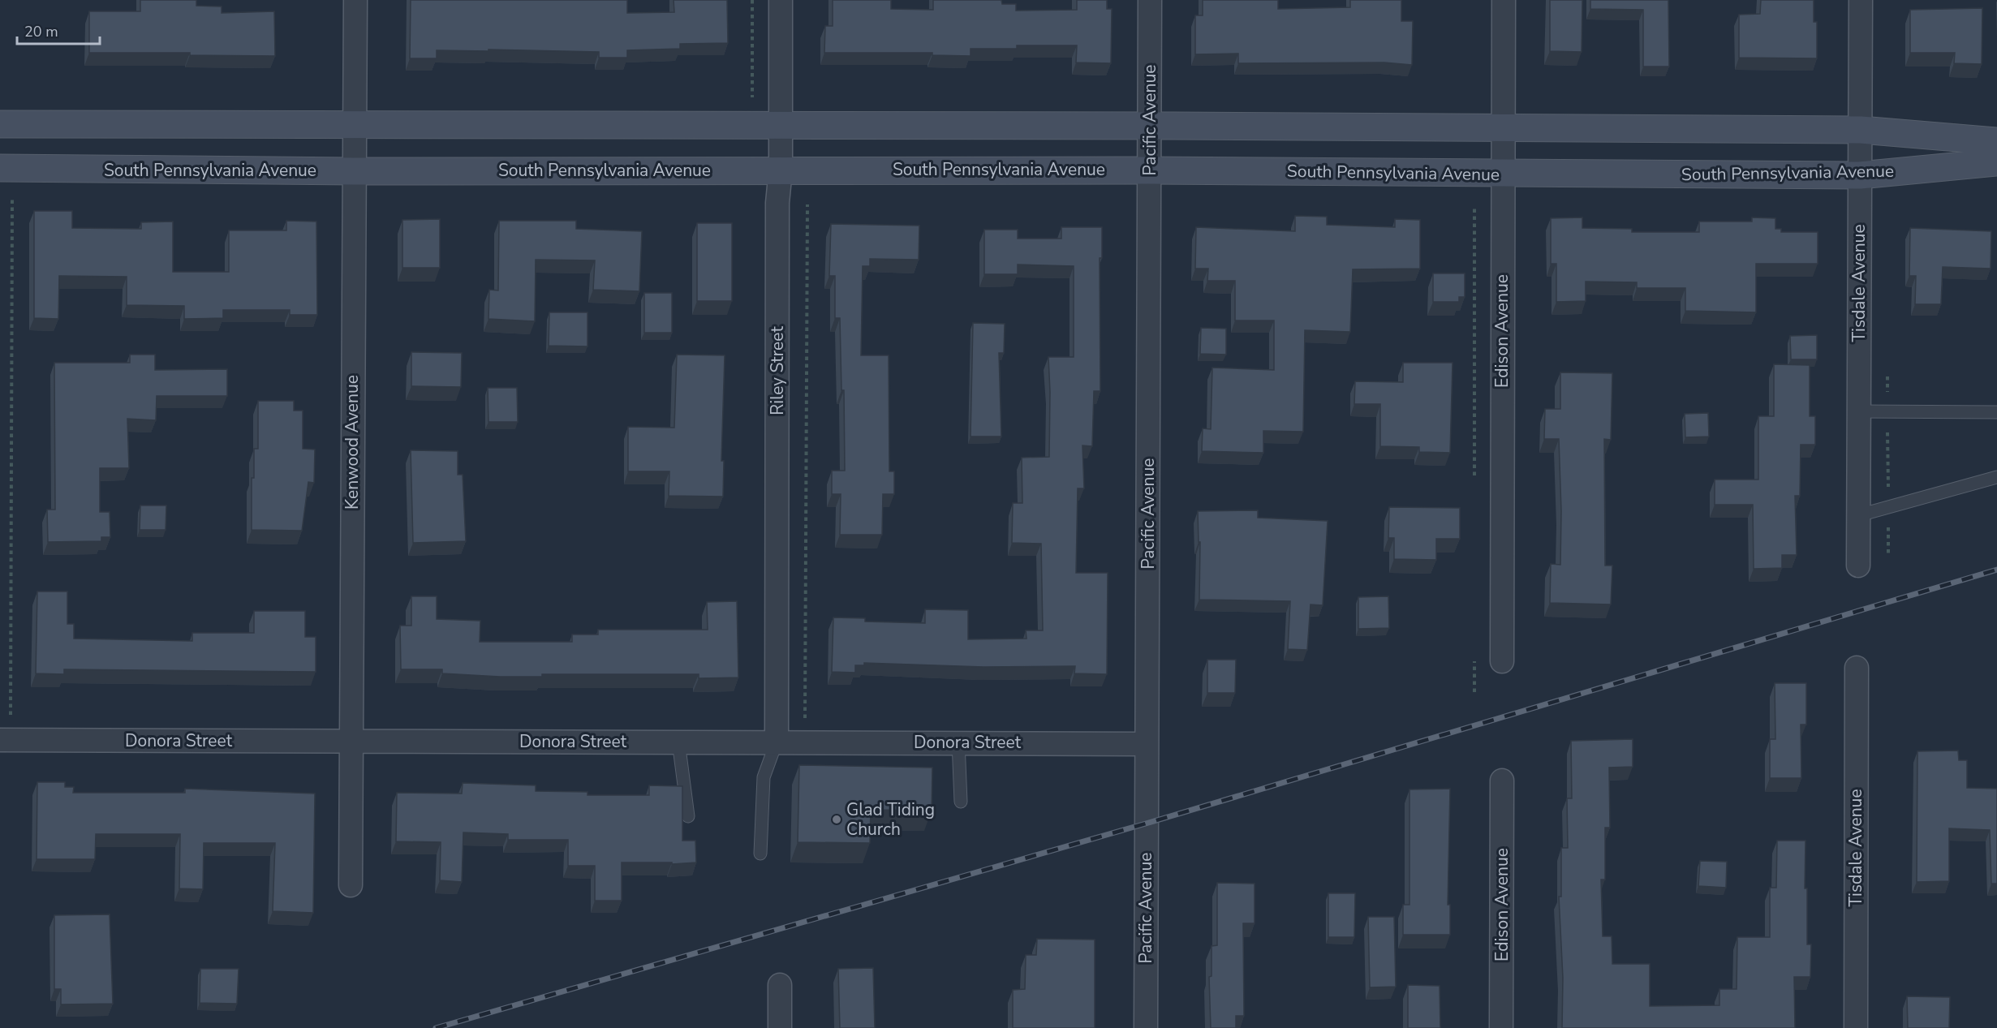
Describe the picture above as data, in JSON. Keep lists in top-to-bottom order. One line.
{"streets":{"main road":["South Pennsylvania Avenue"],"street":["Pacific Avenue","Tisdale Avenue","Edison Avenue","Riley Street","Kenwood Avenue","Donora Street"]},"crossings":[["Pacific Avenue","South Pennsylvania Avenue"],["Pacific Avenue","Donora Street"],["South Pennsylvania Avenue","Tisdale Avenue"],["South Pennsylvania Avenue","Edison Avenue"],["South Pennsylvania Avenue","Riley Street"],["South Pennsylvania Avenue","Kenwood Avenue"],["Riley Street","Donora Street"],["Kenwood Avenue","Donora Street"]],"places":["Glad Tiding Church"],"scale_bar":"20 m"}
